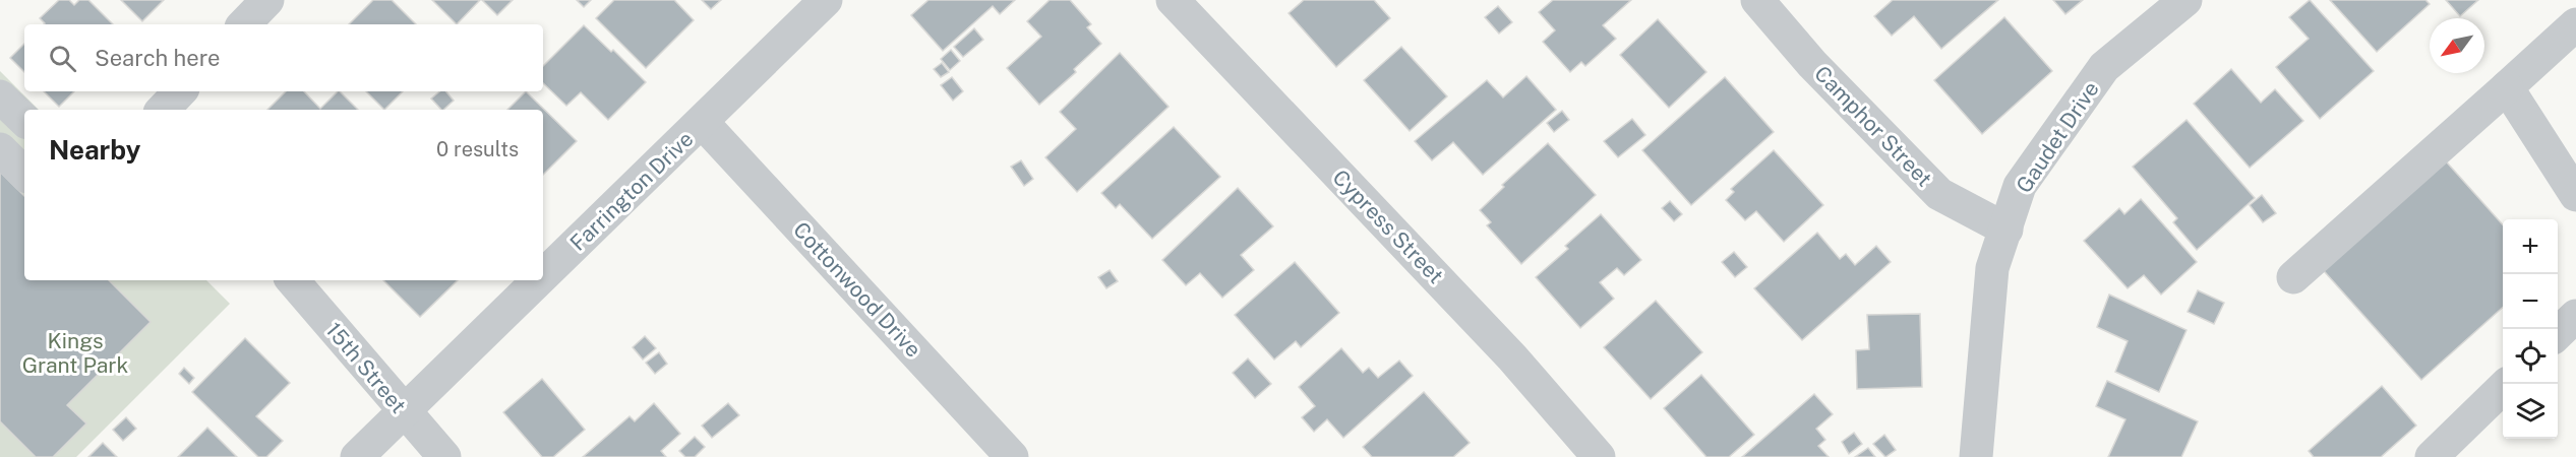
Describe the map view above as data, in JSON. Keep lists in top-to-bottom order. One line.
{"streets":{"street":["Camphor Street","Gaudet Drive","Farrington Drive","Cypress Street","Cottonwood Drive","15th Street"]},"crossings":[["Camphor Street","Gaudet Drive"],["Farrington Drive","Cottonwood Drive"],["Farrington Drive","15th Street"]],"parks":["Kings Grant Park"],"north":"bottom left","page":{"search":"Search here","heading":["Nearby","0 results"],"map_buttons":["+","−"]}}
